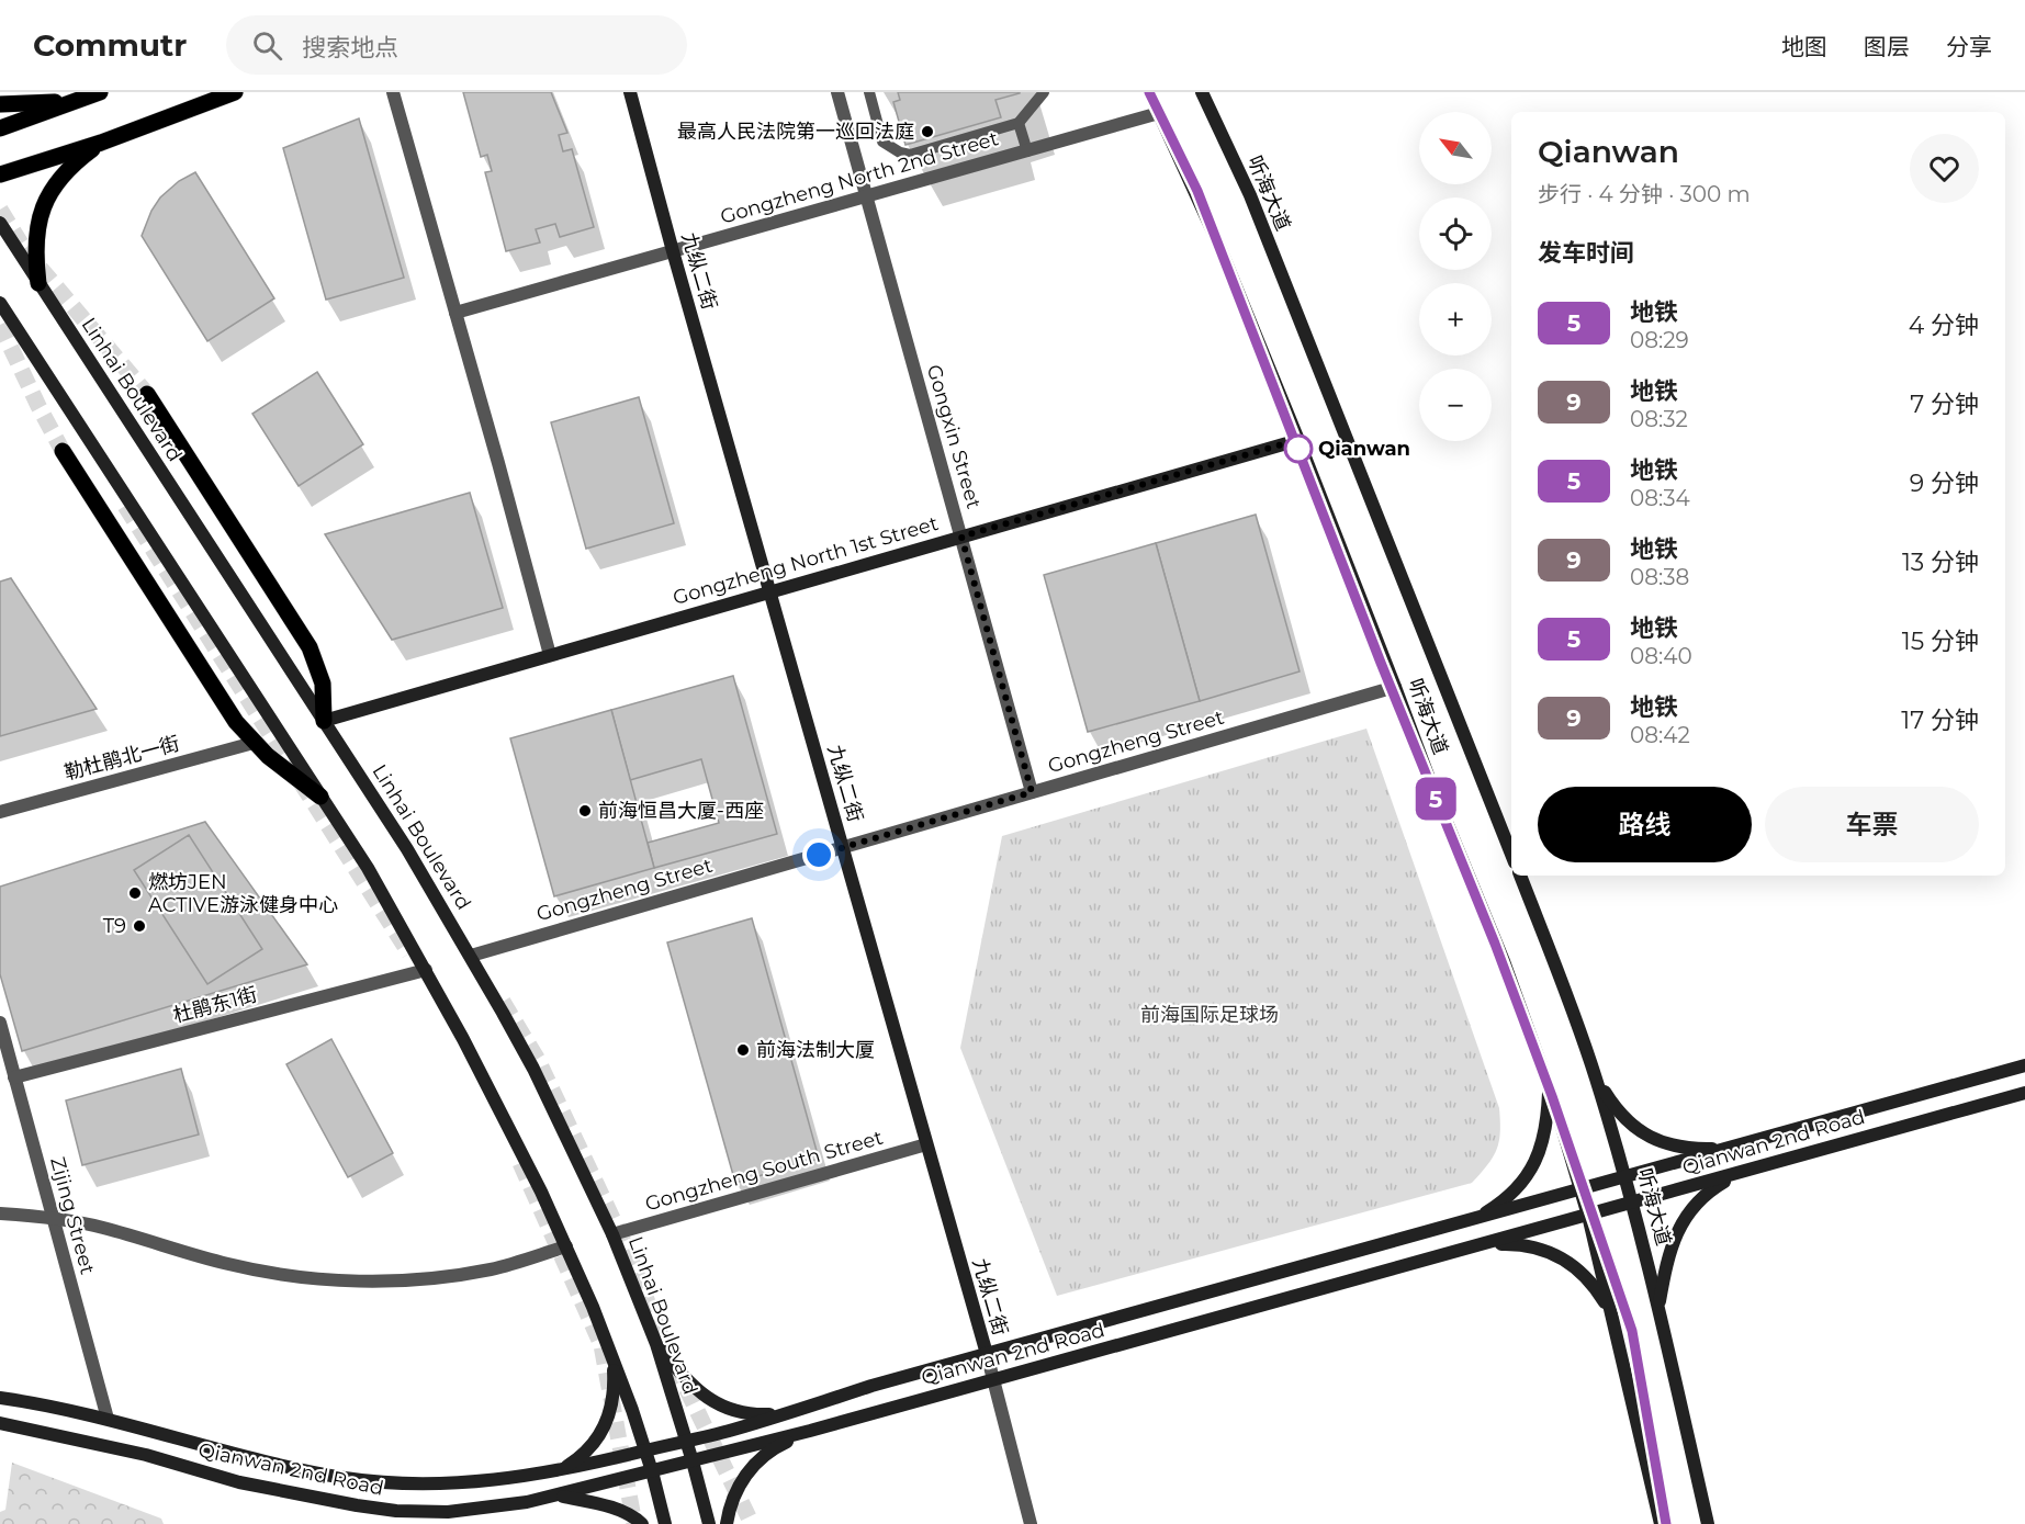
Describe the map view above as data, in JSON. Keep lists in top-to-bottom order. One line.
{"streets":{"main road":["听海大道","九纵二街","Linhai Boulevard","Gongzheng North 1st Street","Qianwan 2nd Road"],"street":["Gongzheng North 2nd Street","Gongxin Street","Gongzheng Street","勒杜鹃北一街","杜鹃东1街","Gongzheng South Street","Zijing Street"]},"crossings":[["Gongzheng North 2nd Street","听海大道"],["Gongzheng North 2nd Street","九纵二街"],["Gongzheng North 2nd Street","Gongxin Street"],["听海大道","Gongzheng North 1st Street"],["听海大道","Gongzheng Street"],["听海大道","Qianwan 2nd Road"],["九纵二街","Gongzheng North 1st Street"],["九纵二街","Gongzheng Street"],["九纵二街","Qianwan 2nd Road"],["九纵二街","Gongzheng South Street"],["Linhai Boulevard","Gongzheng North 1st Street"],["Linhai Boulevard","Gongzheng Street"],["Linhai Boulevard","Qianwan 2nd Road"],["Linhai Boulevard","Gongzheng South Street"],["Gongxin Street","Gongzheng North 1st Street"],["Gongxin Street","Gongzheng Street"],["杜鹃东1街","Zijing Street"],["Qianwan 2nd Road","Zijing Street"]],"parks":["前海国际足球场"],"places":["最高人民法院第一巡回法庭","Qianwan","前海恒昌大厦-西座","燃坊JEN ACTIVE游泳健身中心","T9","前海法制大厦"],"lines":["metro line 5"],"north":"top left","page":{"header":"Commutr","search":"搜索地点","nav":["地图","图层","分享"],"on_map":"5","map_buttons":["+","−"],"heading":[["Qianwan","步行 · 4 分钟 · 300 m"],"发车时间"],"list":[{"mark":"5","name":"地铁","note":"08:29","value":"4 分钟"},{"mark":"9","name":"地铁","note":"08:32","value":"7 分钟"},{"mark":"5","name":"地铁","note":"08:34","value":"9 分钟"},{"mark":"9","name":"地铁","note":"08:38","value":"13 分钟"},{"mark":"5","name":"地铁","note":"08:40","value":"15 分钟"},{"mark":"9","name":"地铁","note":"08:42","value":"17 分钟"}],"buttons":["路线","车票"]}}
